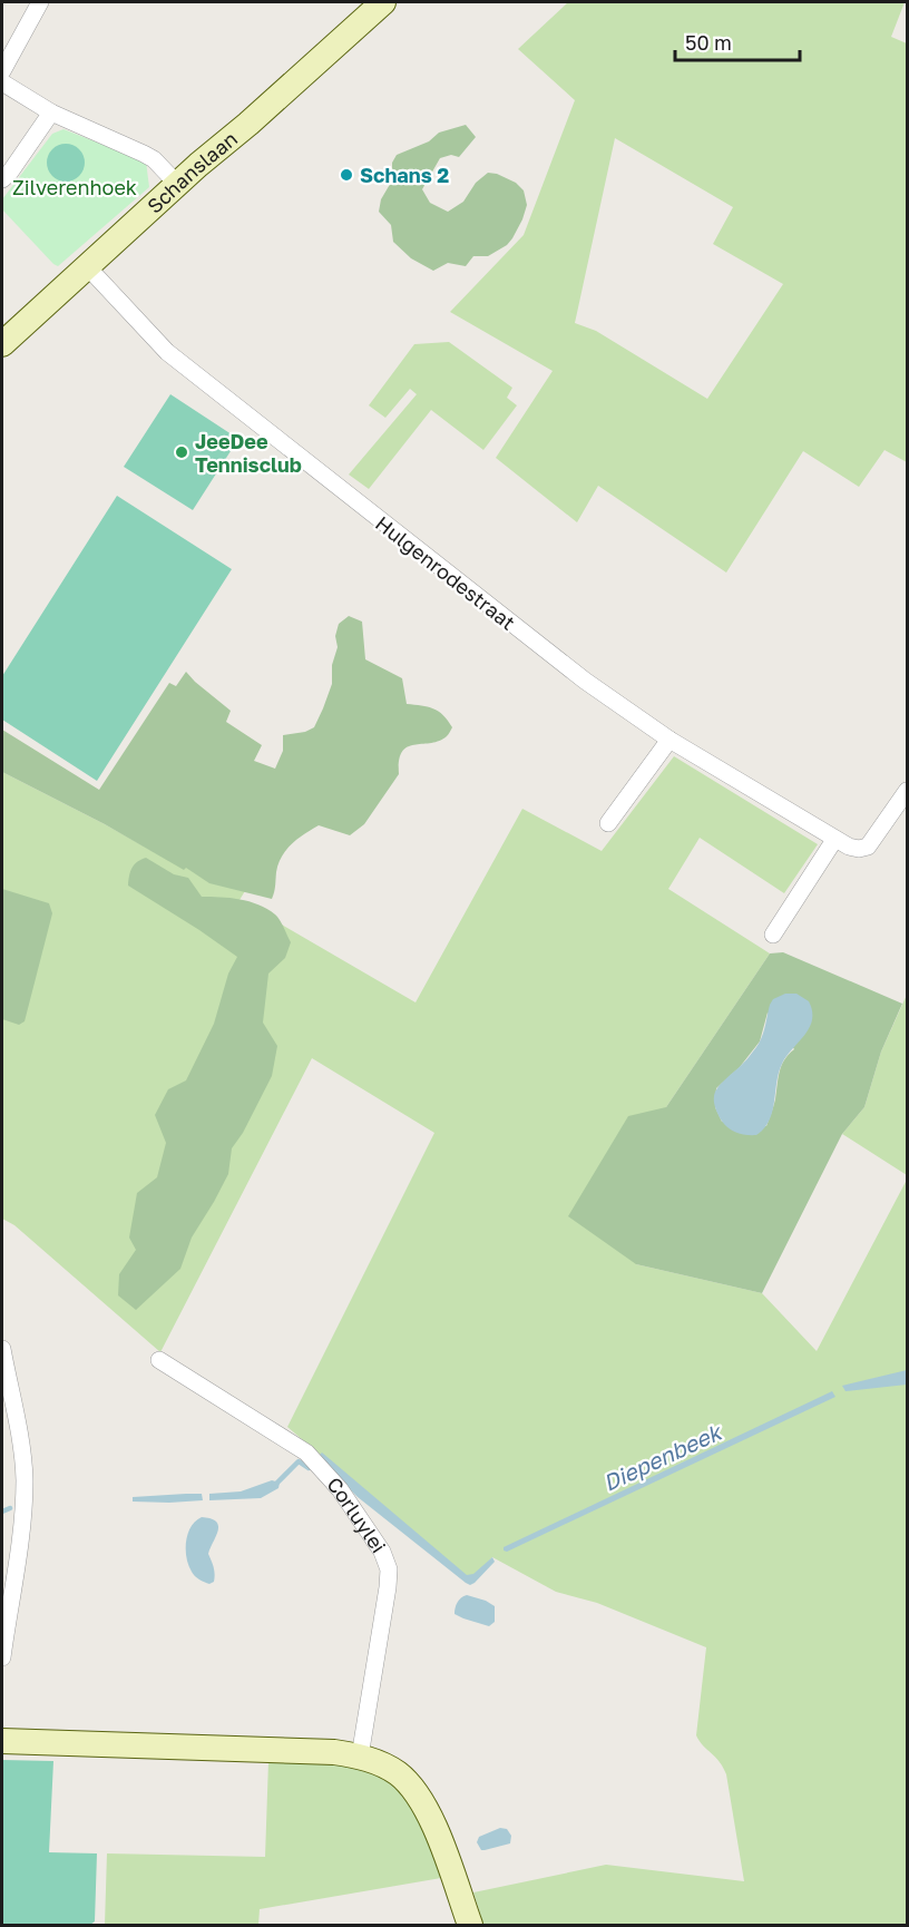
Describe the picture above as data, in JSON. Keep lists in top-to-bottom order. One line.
{"streets":{"street":["Schanslaan","Hulgenrodestraat","Corluylei"]},"crossings":[["Schanslaan","Hulgenrodestraat"]],"water":["Diepenbeek"],"parks":["Zilverenhoek"],"places":["Schans 2","JeeDee Tennisclub"],"scale_bar":"50 m"}
